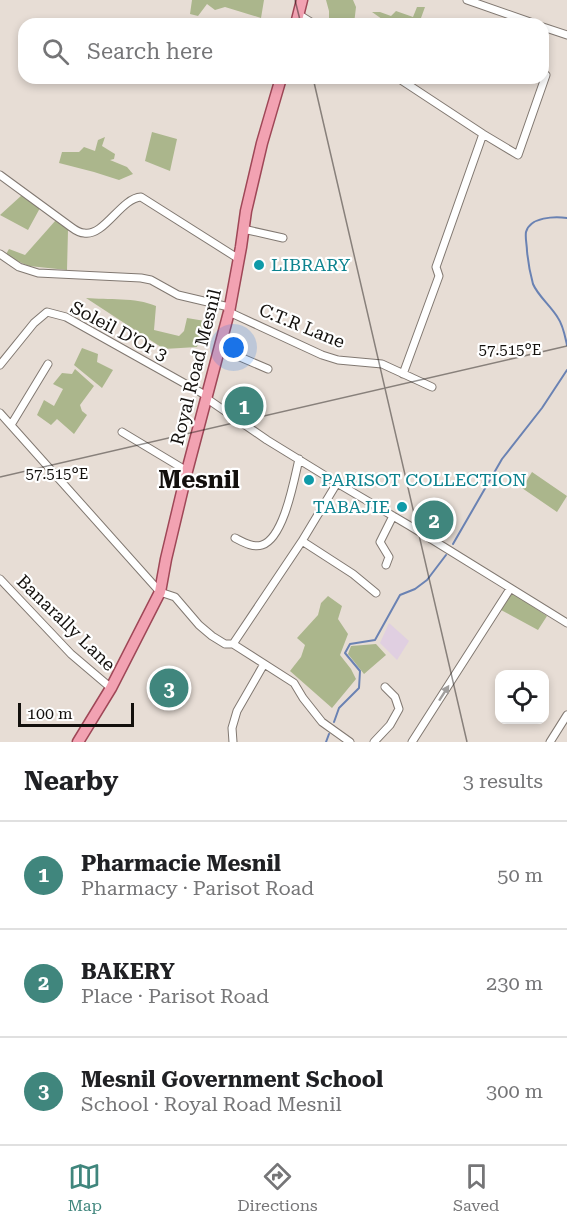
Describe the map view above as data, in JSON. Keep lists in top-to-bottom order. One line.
{"streets":{"main road":["Royal Road Mesnil"],"street":["C.T.R Lane","Soleil D'Or 3","Banarally Lane"]},"crossings":[["C.T.R Lane","Royal Road Mesnil"],["Soleil D'Or 3","Royal Road Mesnil"],["Royal Road Mesnil","Banarally Lane"]],"districts":["Mesnil"],"places":["LIBRARY","PARISOT COLLECTION","TABAJIE"],"scale_bar":"100 m","page":{"search":"Search here","pins":["1","2","3"],"scale":"100 m","heading":["Nearby","3 results"],"list":[{"mark":"1","name":"Pharmacie Mesnil","note":"Pharmacy · Parisot Road","value":"50 m"},{"mark":"2","name":"BAKERY","note":"Place · Parisot Road","value":"230 m"},{"mark":"3","name":"Mesnil Government School","note":"School · Royal Road Mesnil","value":"300 m"}],"nav":["Map","Directions","Saved"]},"coordinates":["57.515°E"]}
